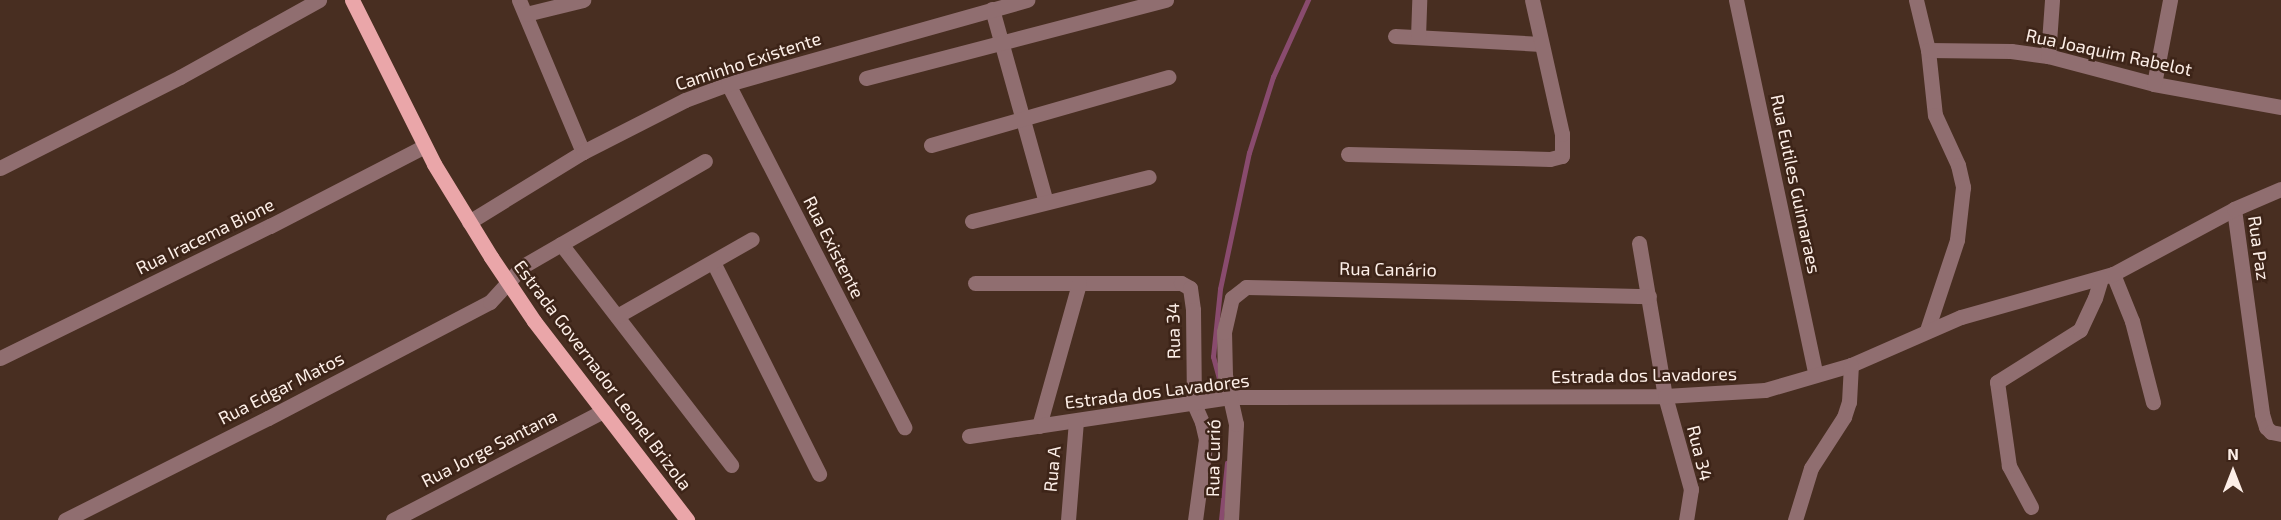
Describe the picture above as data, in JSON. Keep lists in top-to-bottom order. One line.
{"streets":{"main road":["Estrada Governador Leonel Brizola"],"street":["Rua Joaquim Rabelot","Caminho Existente","Rua Eutiles Guimaraes","Rua Iracema Bione","Rua Existente","Rua Paz","Rua Canário","Rua 34","Estrada dos Lavadores","Rua Edgar Matos","Rua Jorge Santana","Rua Curió","Rua A"]},"crossings":[["Caminho Existente","Rua Existente"],["Caminho Existente","Estrada Governador Leonel Brizola"],["Rua Eutiles Guimaraes","Estrada dos Lavadores"],["Rua Iracema Bione","Estrada Governador Leonel Brizola"],["Rua Paz","Estrada dos Lavadores"],["Rua Canário","Estrada dos Lavadores"],["Rua Canário","Rua Curió"],["Rua 34","Estrada dos Lavadores"],["Estrada Governador Leonel Brizola","Rua Edgar Matos"],["Estrada Governador Leonel Brizola","Rua Jorge Santana"],["Estrada dos Lavadores","Rua Curió"],["Estrada dos Lavadores","Rua A"]],"north":"top"}
